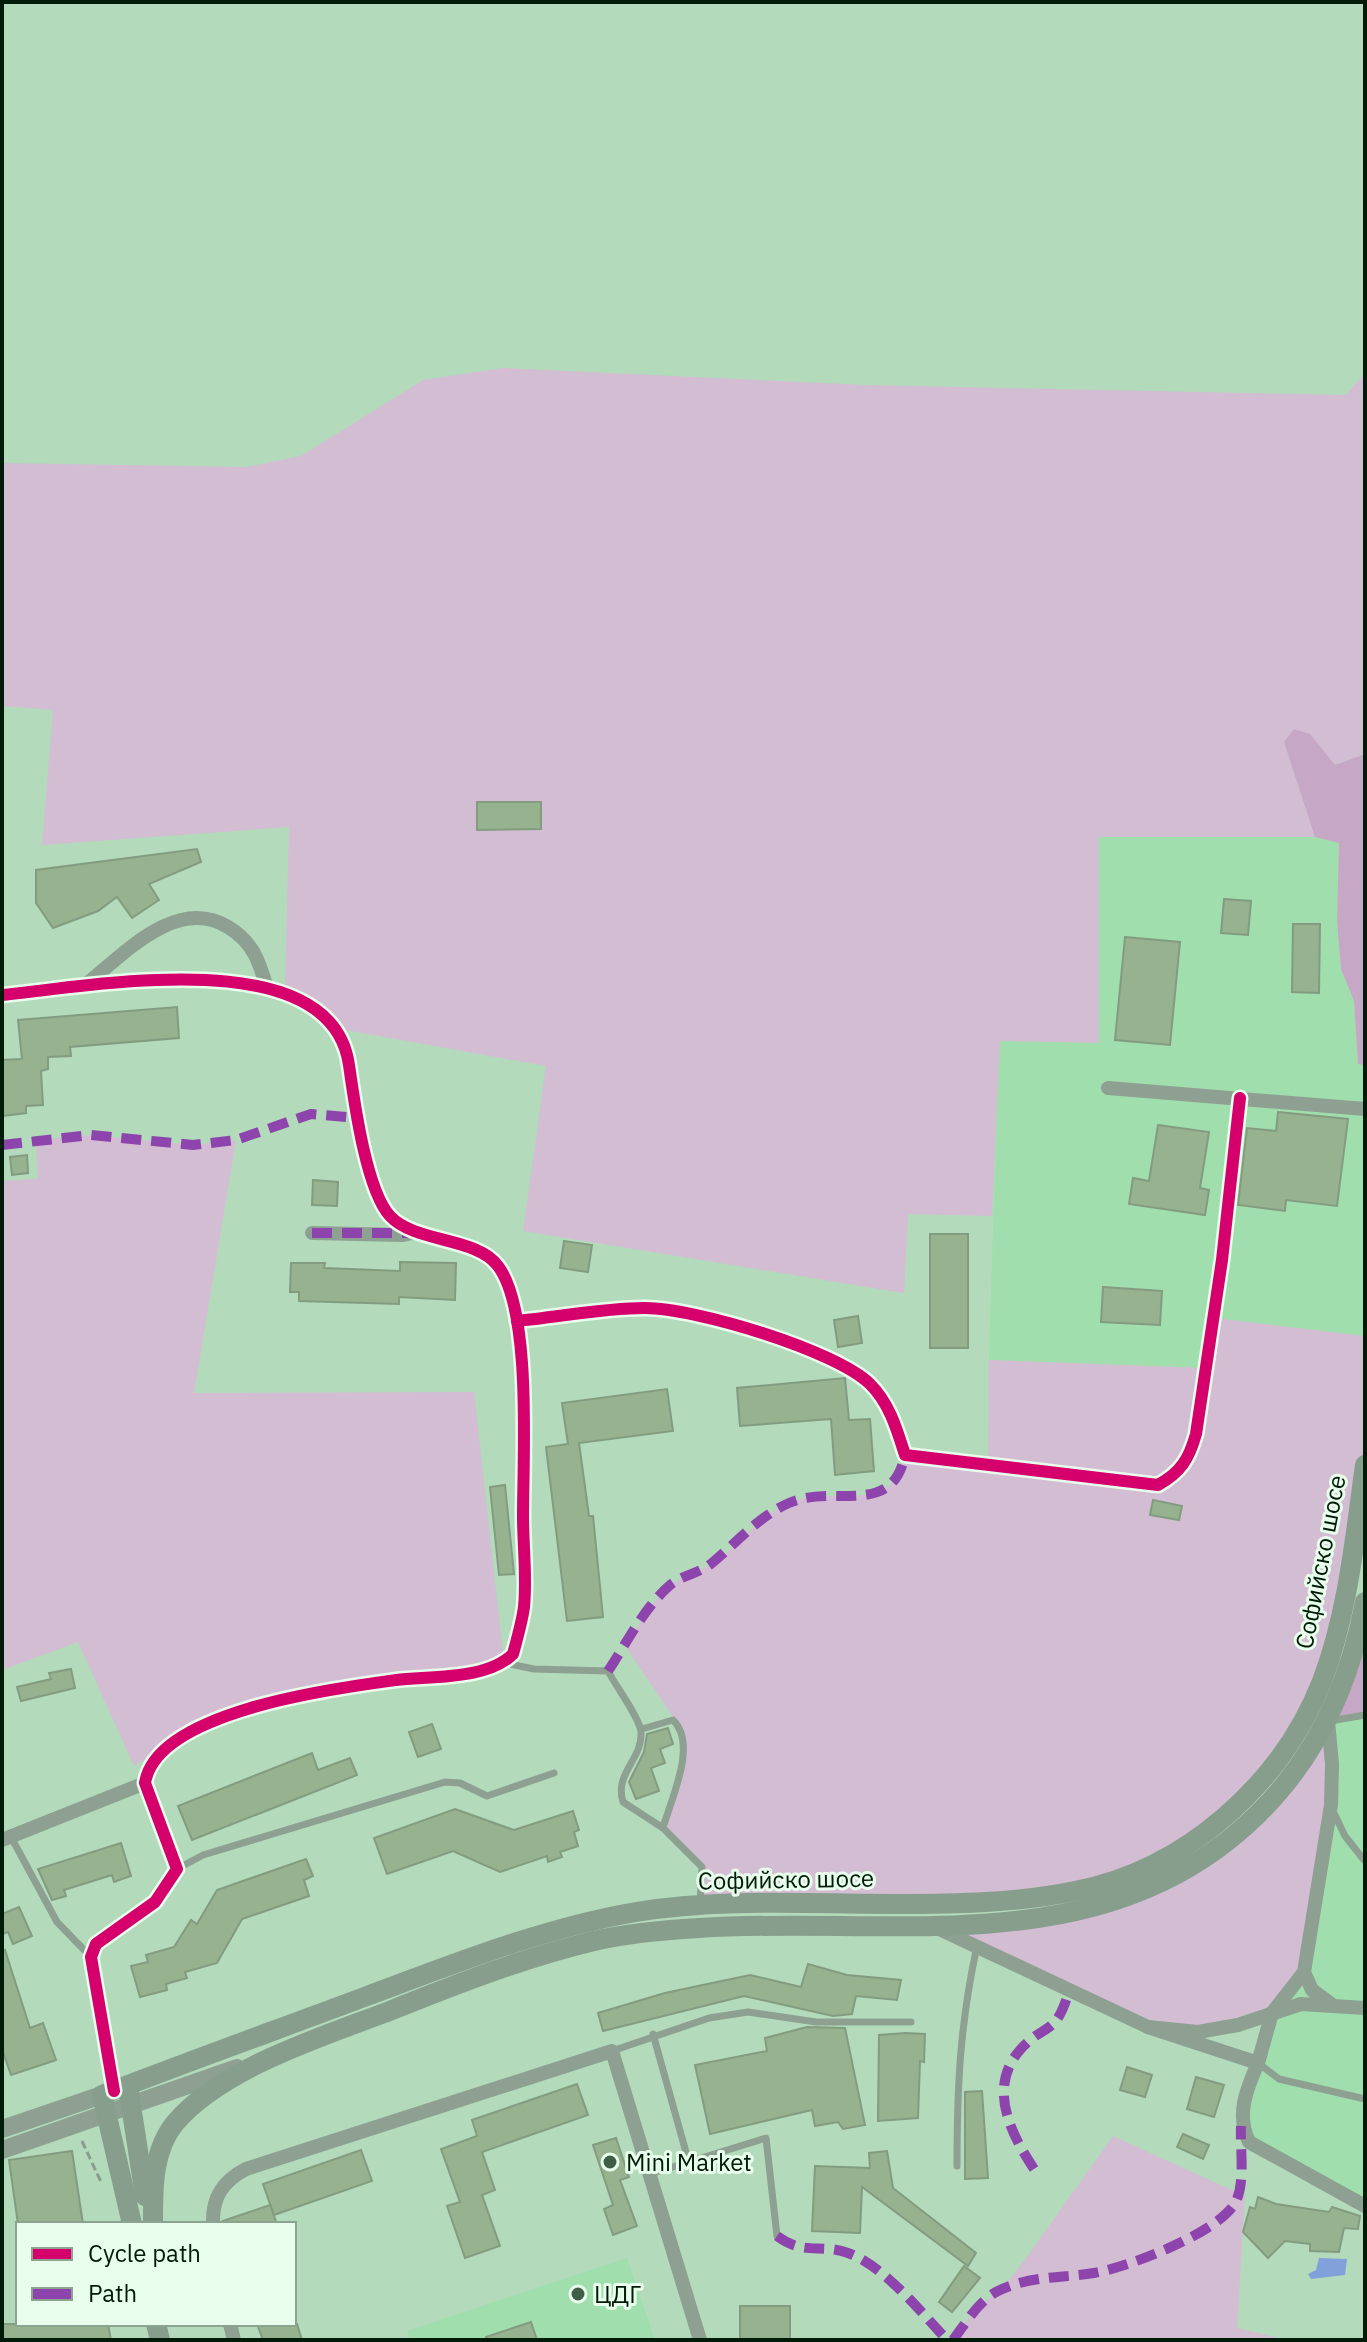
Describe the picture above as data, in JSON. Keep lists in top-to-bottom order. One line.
{"streets":{"main road":["Софийско шосе"]},"places":["Mini Market","ЦДГ"],"legend":["Cycle path","Path"]}
